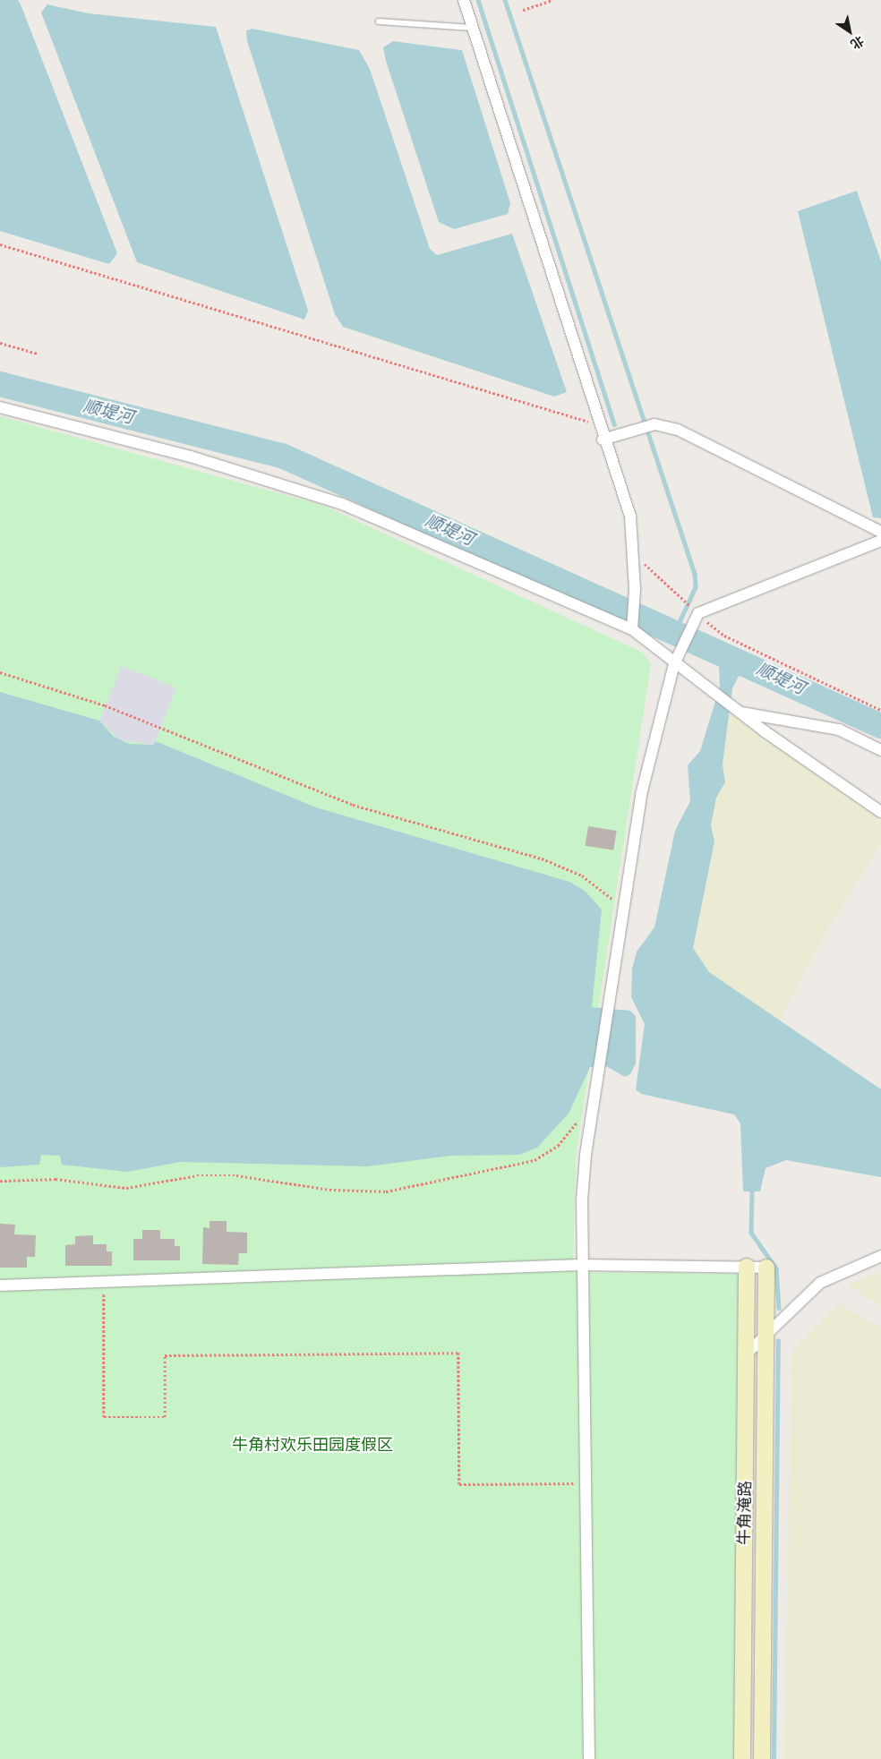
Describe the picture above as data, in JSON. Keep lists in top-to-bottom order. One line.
{"streets":{"street":["牛角淹路"]},"water":["顺堤河"],"parks":["牛角村欢乐田园度假区"],"north":"bottom right"}
